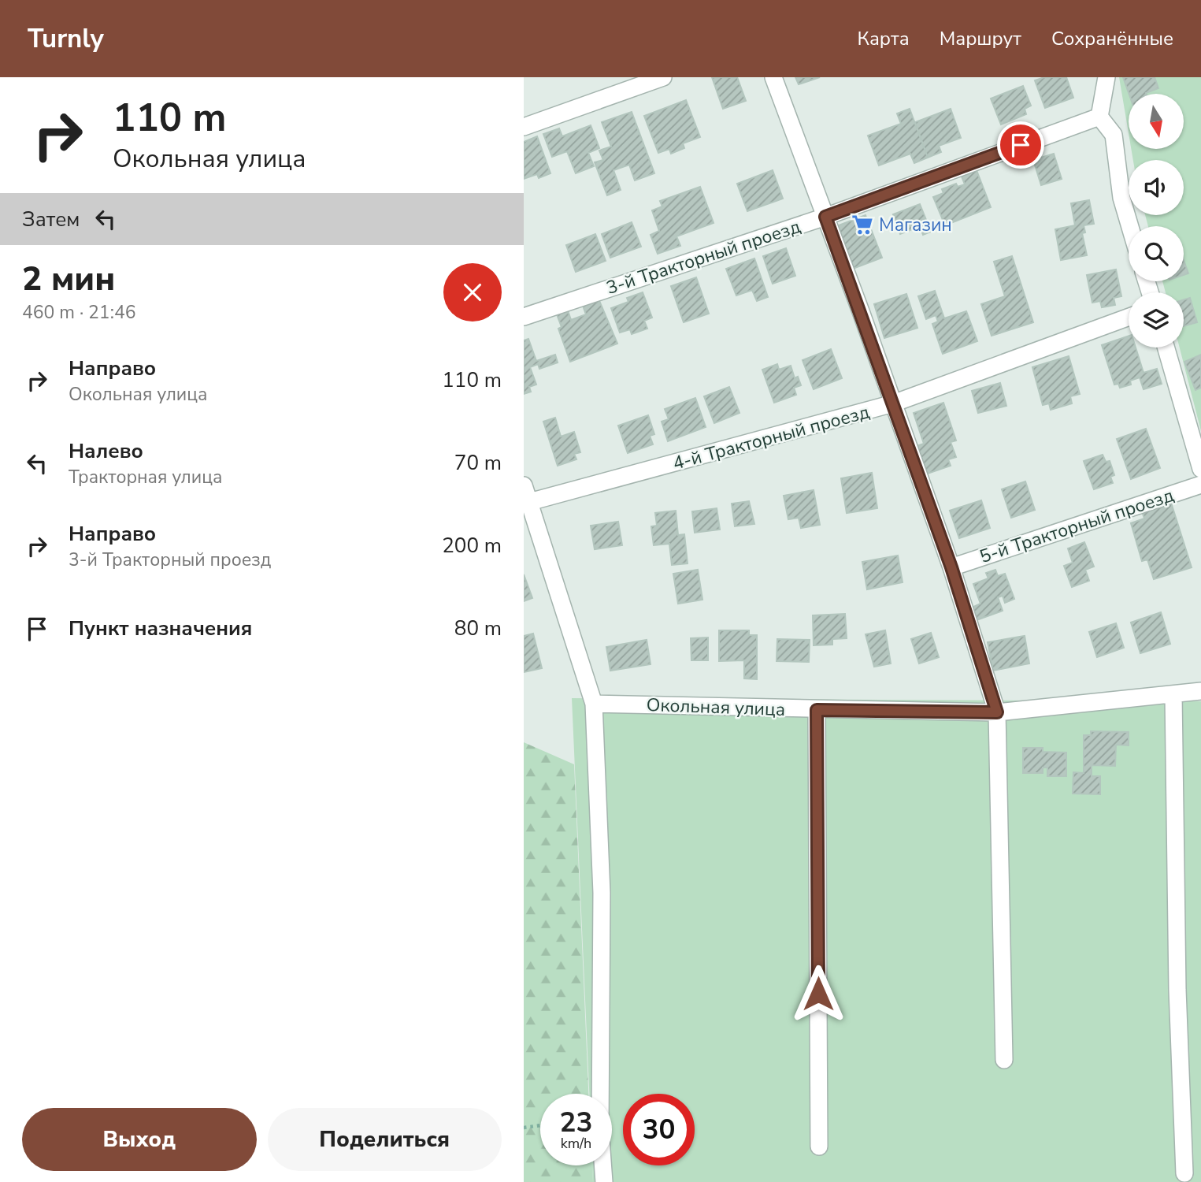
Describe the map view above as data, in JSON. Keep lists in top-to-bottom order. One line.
{"streets":{"street":["3-й Тракторный проезд","4-й Тракторный проезд","5-й Тракторный проезд","Окольная улица"]},"places":{"supermarket":["Магазин"]},"north":"bottom","page":{"header":"Turnly","nav":["Карта","Маршрут","Сохранённые"],"turn":["110 m","Окольная улица"],"then":"Затем","heading":["2 мин","460 m · 21:46"],"list":[{"name":"Направо","note":"Окольная улица","value":"110 m"},{"name":"Налево","note":"Тракторная улица","value":"70 m"},{"name":"Направо","note":"3-й Тракторный проезд","value":"200 m"},{"name":"Пункт назначения","value":"80 m"}],"speed":"23 km/h","limit":"30","buttons":["Выход","Поделиться"]}}
